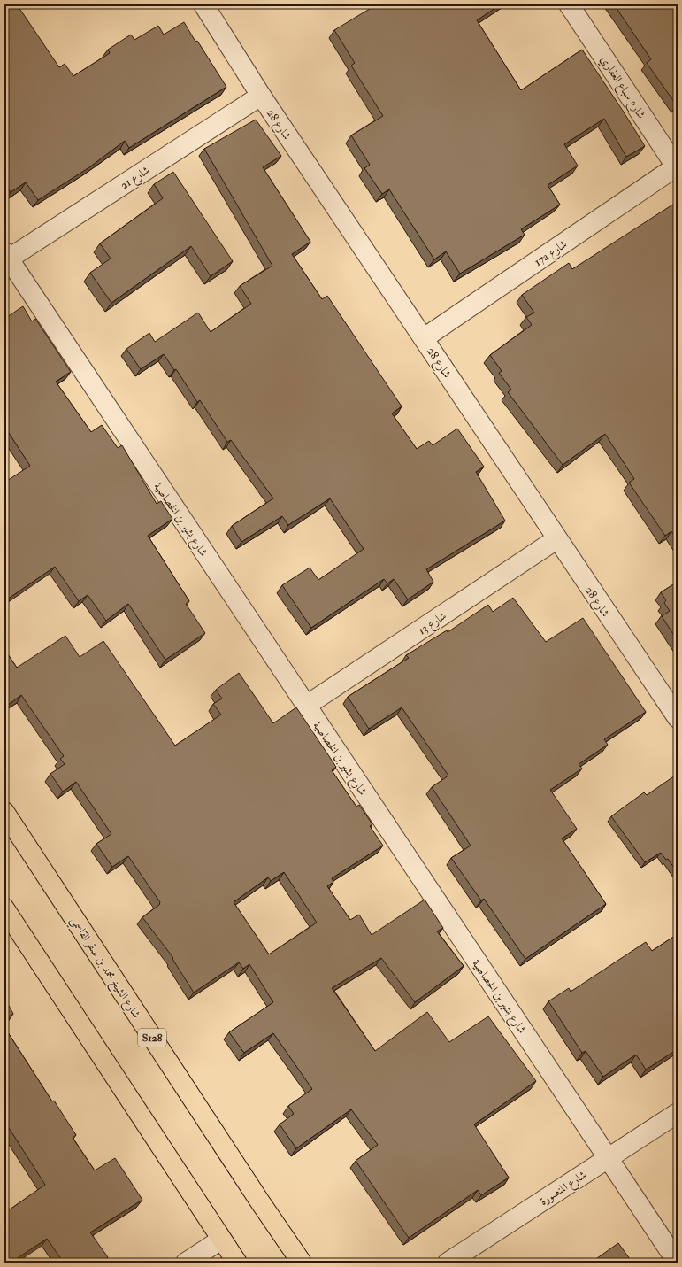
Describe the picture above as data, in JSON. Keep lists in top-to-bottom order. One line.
{"streets":{"main road":["شارع الشيخ محمد بن صقر القاسمي","S128"],"street":["شارع سباع الغفاري","شارع 28","شارع 21","17a شارع","شارع بشير بن الخصاصية","شارع 13","شارع المنصورة"]},"crossings":[["شارع سباع الغفاري","17a شارع"],["شارع 28","شارع 21"],["شارع 28","17a شارع"],["شارع 28","شارع 13"],["شارع 21","شارع بشير بن الخصاصية"],["شارع بشير بن الخصاصية","شارع 13"],["شارع بشير بن الخصاصية","شارع المنصورة"]]}
